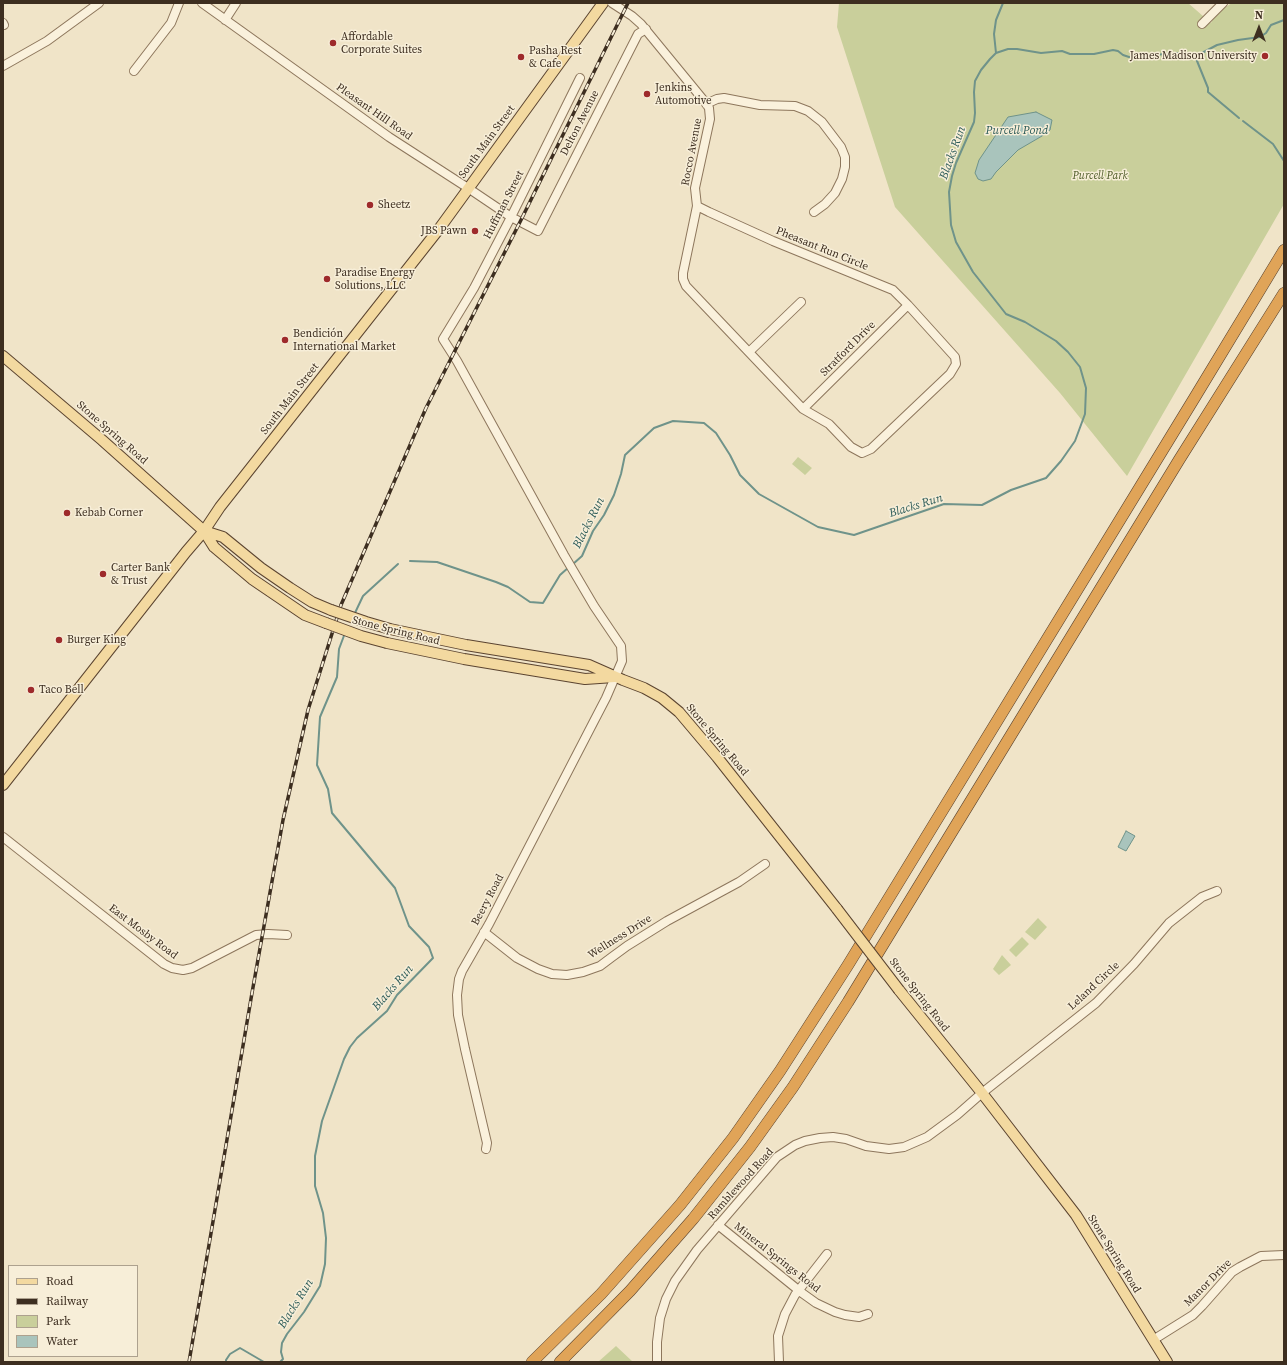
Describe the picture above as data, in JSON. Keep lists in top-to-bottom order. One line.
{"streets":{"main road":["South Main Street","Stone Spring Road"],"street":["Pleasant Hill Road","Delton Avenue","Rocco Avenue","Huffman Street","Pheasant Run Circle","Stratford Drive","Beery Road","East Mosby Road","Wellness Drive","Leland Circle","Ramblewood Road","Mineral Springs Road","Manor Drive"]},"crossings":[["Pleasant Hill Road","Delton Avenue"],["Pleasant Hill Road","South Main Street"],["Pleasant Hill Road","Huffman Street"],["Delton Avenue","Rocco Avenue"],["South Main Street","Stone Spring Road"],["Rocco Avenue","Pheasant Run Circle"],["Huffman Street","Stone Spring Road"],["Huffman Street","Beery Road"],["Pheasant Run Circle","Stratford Drive"],["Stone Spring Road","Beery Road"],["Stone Spring Road","Leland Circle"],["Stone Spring Road","Ramblewood Road"],["Stone Spring Road","Manor Drive"],["Beery Road","Wellness Drive"],["Leland Circle","Ramblewood Road"],["Ramblewood Road","Mineral Springs Road"]],"water":["Purcell Pond","Blacks Run"],"parks":["Purcell Park"],"places":["Affordable Corporate Suites","James Madison University","Pasha Rest & Cafe","Jenkins Automotive","Sheetz","JBS Pawn","Paradise Energy Solutions, LLC","Bendición International Market","Kebab Corner","Carter Bank & Trust","Burger King","Taco Bell"],"legend":["Road","Railway","Park","Water"],"north":"top"}
